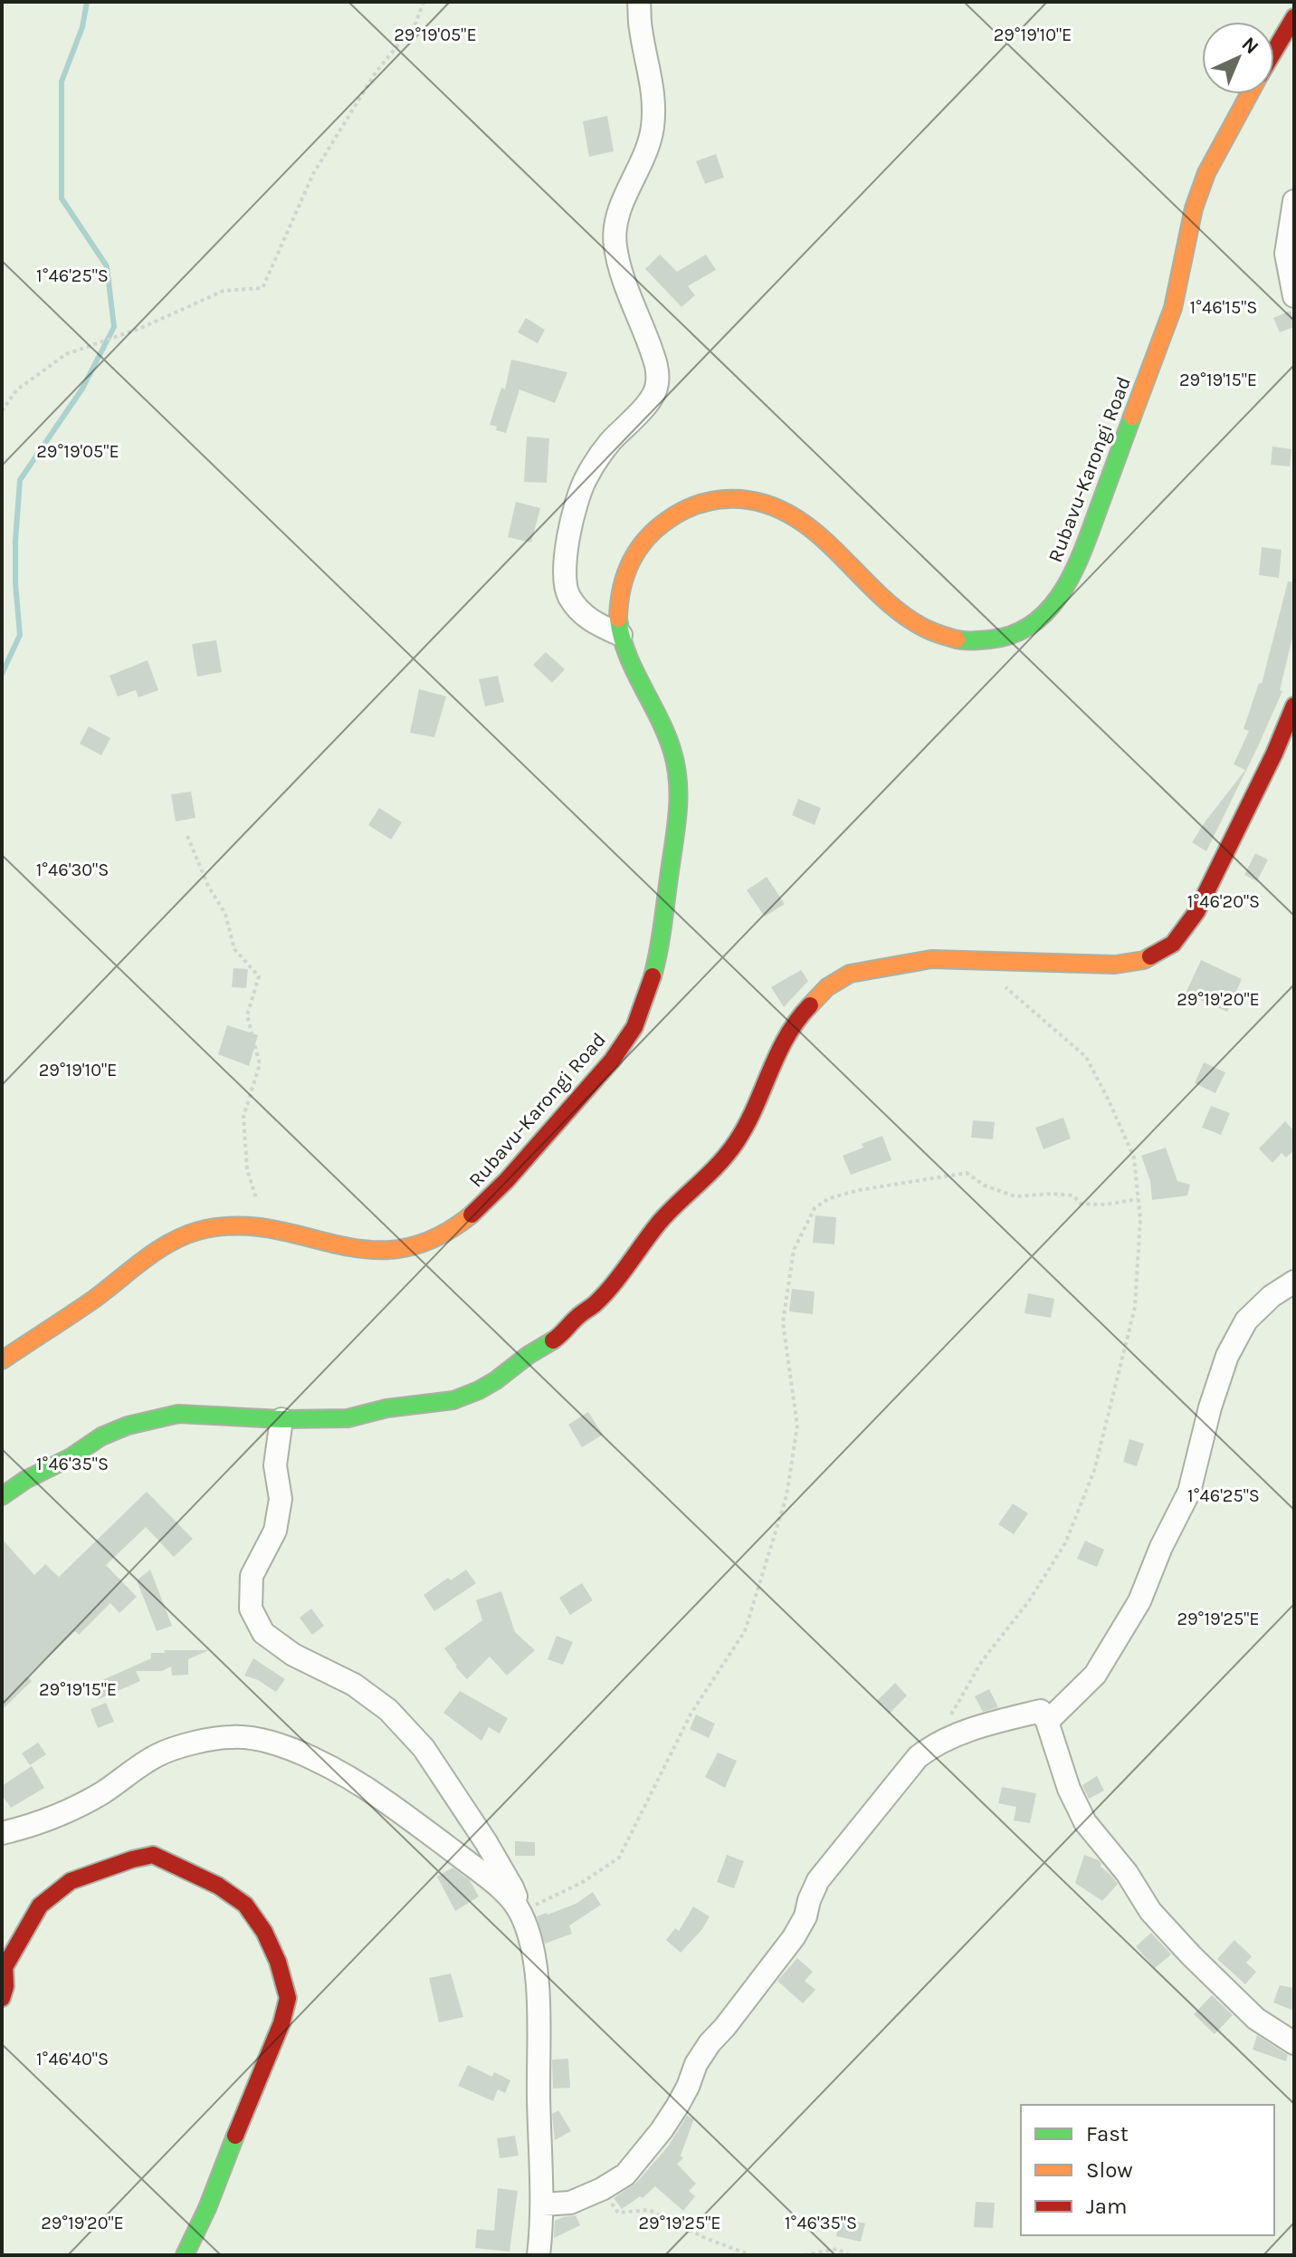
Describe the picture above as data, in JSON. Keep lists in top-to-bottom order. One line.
{"streets":{"main road":["Rubavu-Karongi Road"]},"legend":["Fast","Slow","Jam"],"north":"top right","coordinates":["29°19'05\"E","29°19'10\"E","1°46'25\"S","1°46'15\"S","29°19'15\"E","1°46'30\"S","1°46'20\"S","29°19'20\"E","1°46'35\"S","29°19'25\"E","1°46'40\"S"]}
